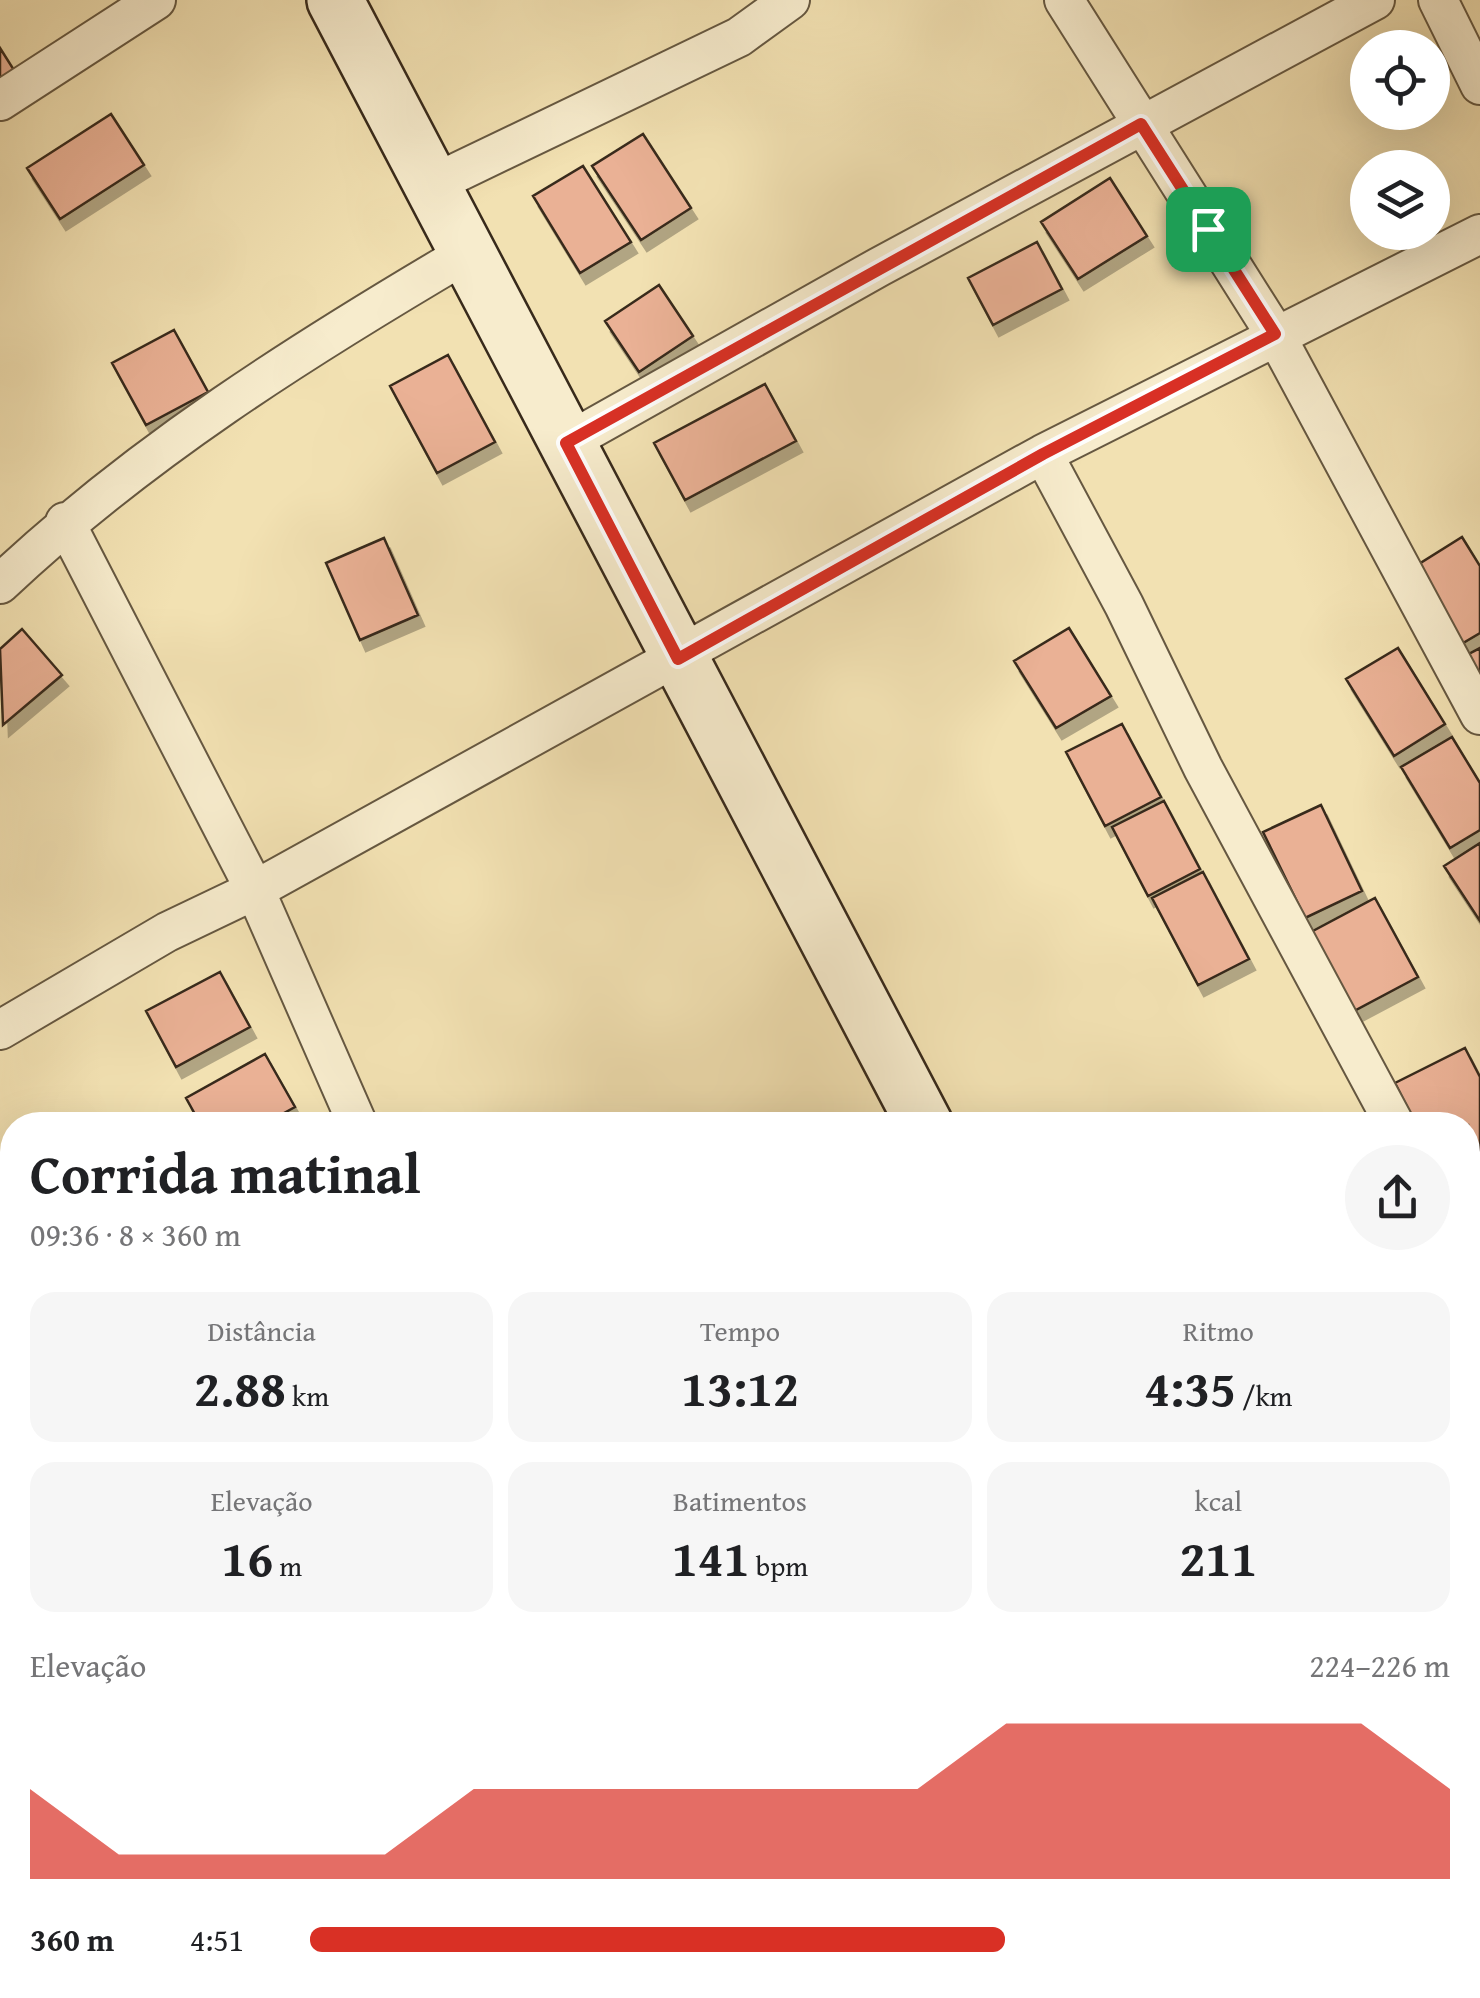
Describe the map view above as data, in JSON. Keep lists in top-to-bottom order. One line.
{"page":{"heading":["Corrida matinal","09:36 · 8 × 360 m"],"stats":[["Distância","2.88 km"],["Tempo","13:12"],["Ritmo","4:35 /km"],["Elevação","16 m"],["Batimentos","141 bpm"],["kcal","211"]],"chart":["Elevação","224–226 m"],"list":[{"name":"360 m","note":"4:51"}]}}
